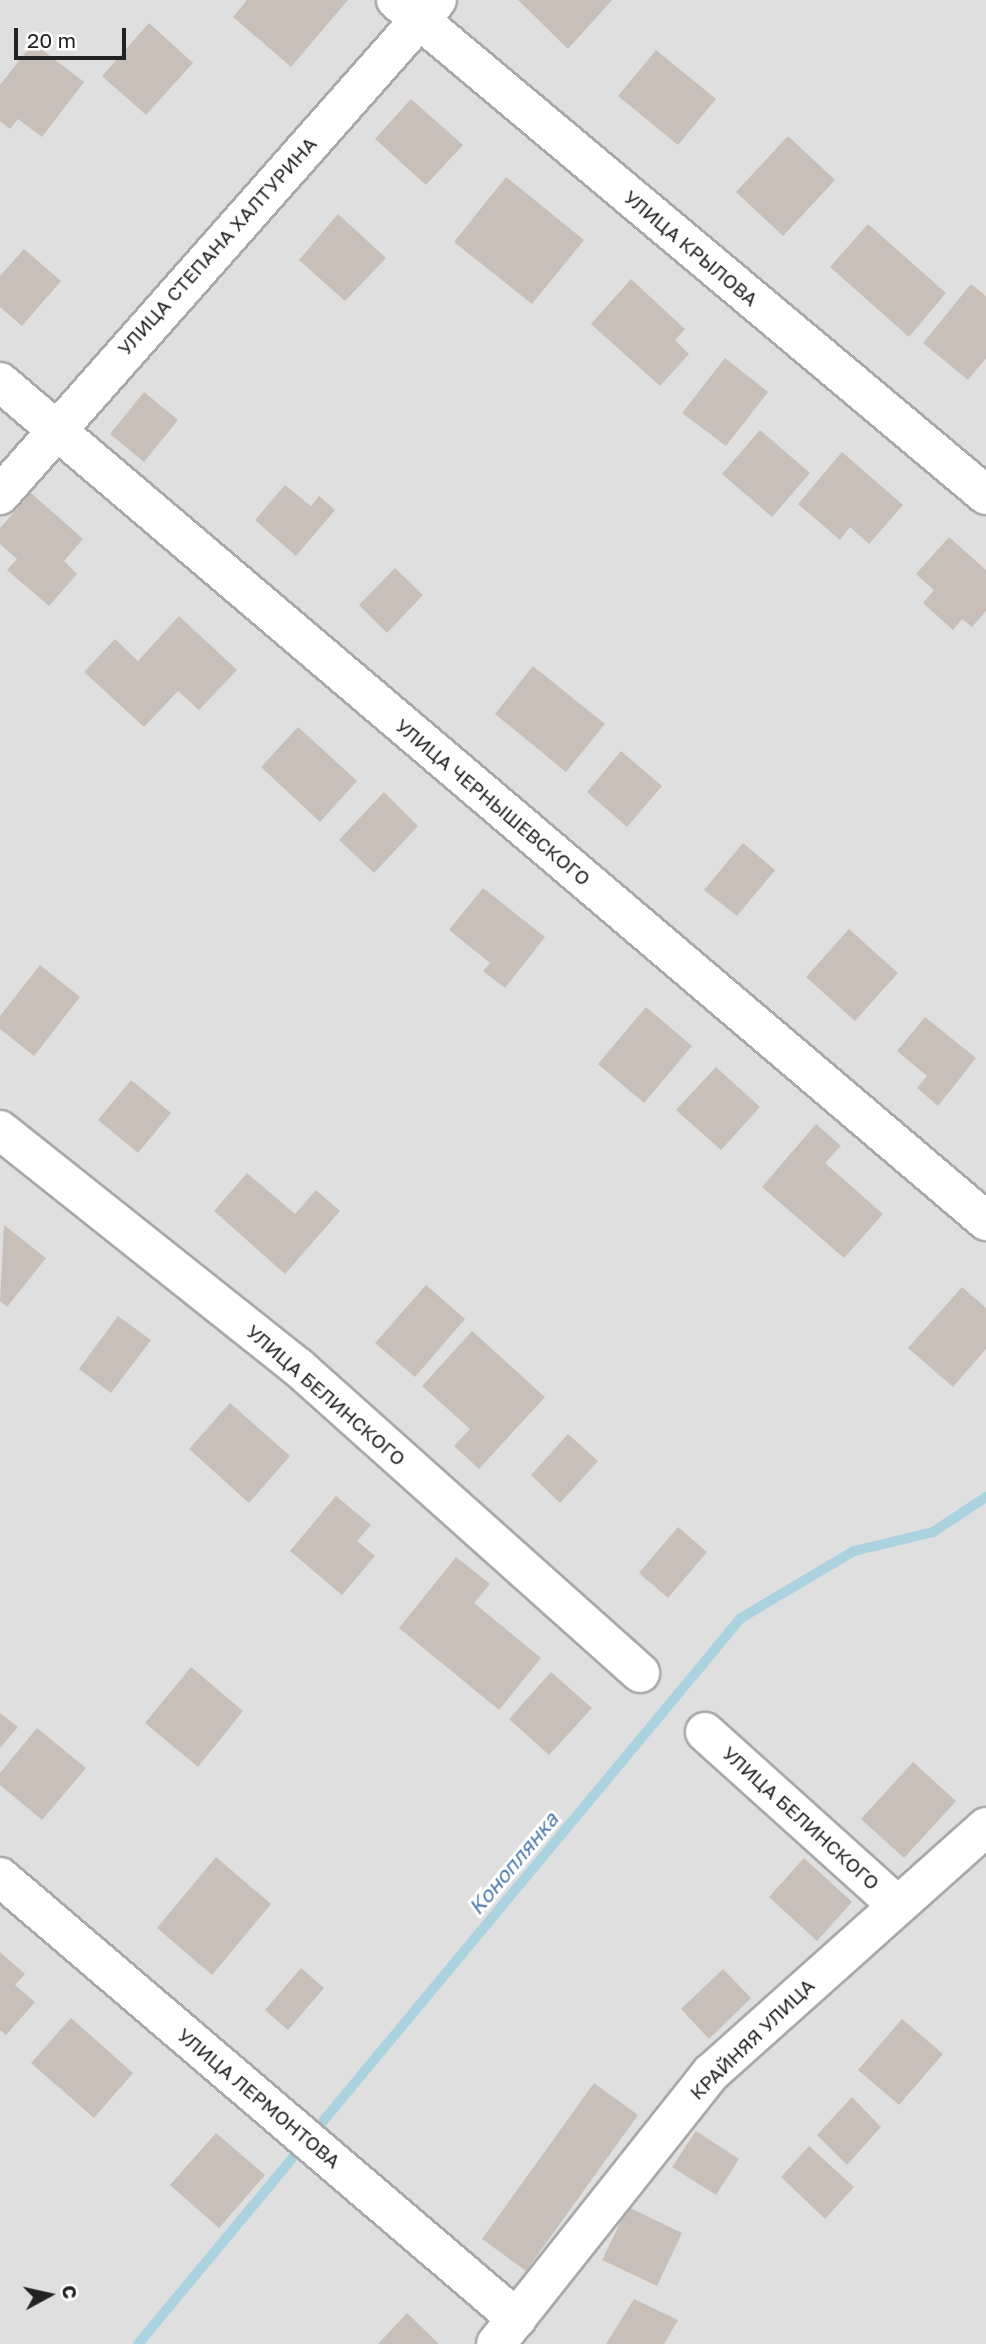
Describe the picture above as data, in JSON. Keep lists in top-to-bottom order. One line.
{"streets":{"street":["УЛИЦА СТЕПАНА ХАЛТУРИНА","УЛИЦА КРЫЛОВА","УЛИЦА ЧЕРНЫШЕВСКОГО","УЛИЦА БЕЛИНСКОГО","КРАЙНЯЯ УЛИЦА","УЛИЦА ЛЕРМОНТОВА"]},"crossings":[["УЛИЦА СТЕПАНА ХАЛТУРИНА","УЛИЦА КРЫЛОВА"],["УЛИЦА СТЕПАНА ХАЛТУРИНА","УЛИЦА ЧЕРНЫШЕВСКОГО"],["УЛИЦА БЕЛИНСКОГО","КРАЙНЯЯ УЛИЦА"],["КРАЙНЯЯ УЛИЦА","УЛИЦА ЛЕРМОНТОВА"]],"water":["Коноплянка"],"scale_bar":"20 m","north":"right"}
